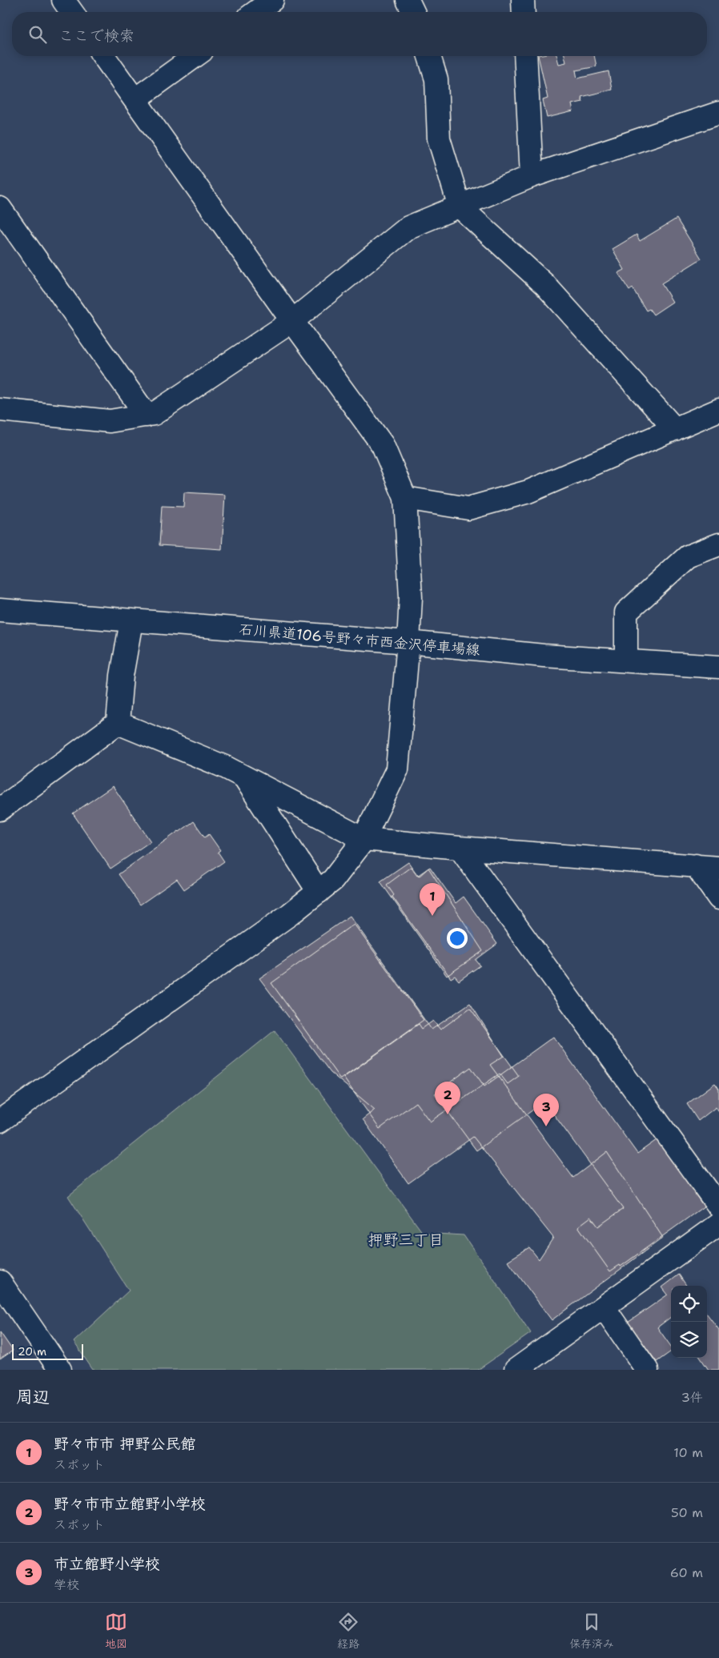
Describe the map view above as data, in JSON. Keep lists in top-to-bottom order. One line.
{"streets":{"street":["石川県道106号野々市西金沢停車場線"]},"districts":["押野三丁目"],"scale_bar":"20 m","page":{"search":"ここで検索","pins":["1","2","3"],"scale":"20 m","heading":["周辺","3件"],"list":[{"mark":"1","name":"野々市市 押野公民館","note":"スポット","value":"10 m"},{"mark":"2","name":"野々市市立館野小学校","note":"スポット","value":"50 m"},{"mark":"3","name":"市立館野小学校","note":"学校","value":"60 m"}],"nav":["地図","経路","保存済み"]}}
